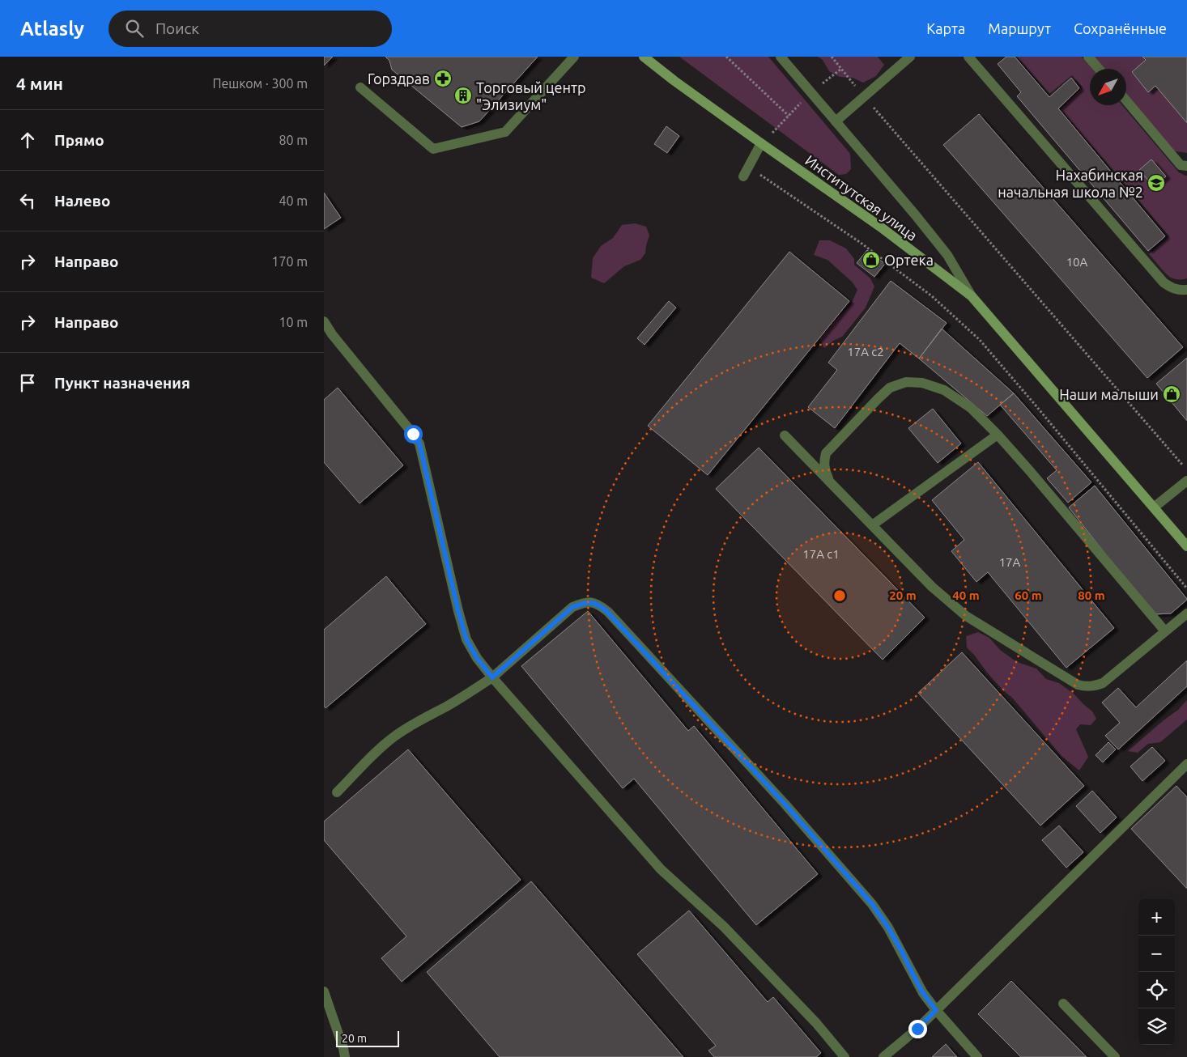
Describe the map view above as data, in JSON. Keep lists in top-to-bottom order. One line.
{"streets":{"street":["Институтская улица"]},"places":{"pharmacy":["Горздрав"],"building":["Торговый центр \"Элизиум\""],"school or university":["Нахабинская начальная школа №2"],"shop":["Ортека","Наши малыши"]},"house_numbers":["10А","17А с2","17А с1","17А"],"scale_bar":"20 m","north":"bottom left","page":{"header":"Atlasly","search":"Поиск","nav":["Карта","Маршрут","Сохранённые"],"heading":["4 мин","Пешком · 300 m"],"list":[["Прямо","80 m"],["Налево","40 m"],["Направо","170 m"],["Направо","10 m"],"Пункт назначения"],"map_buttons":["+","−"],"scale":"20 m"},"rings":["20 m","40 m","60 m","80 m"]}
